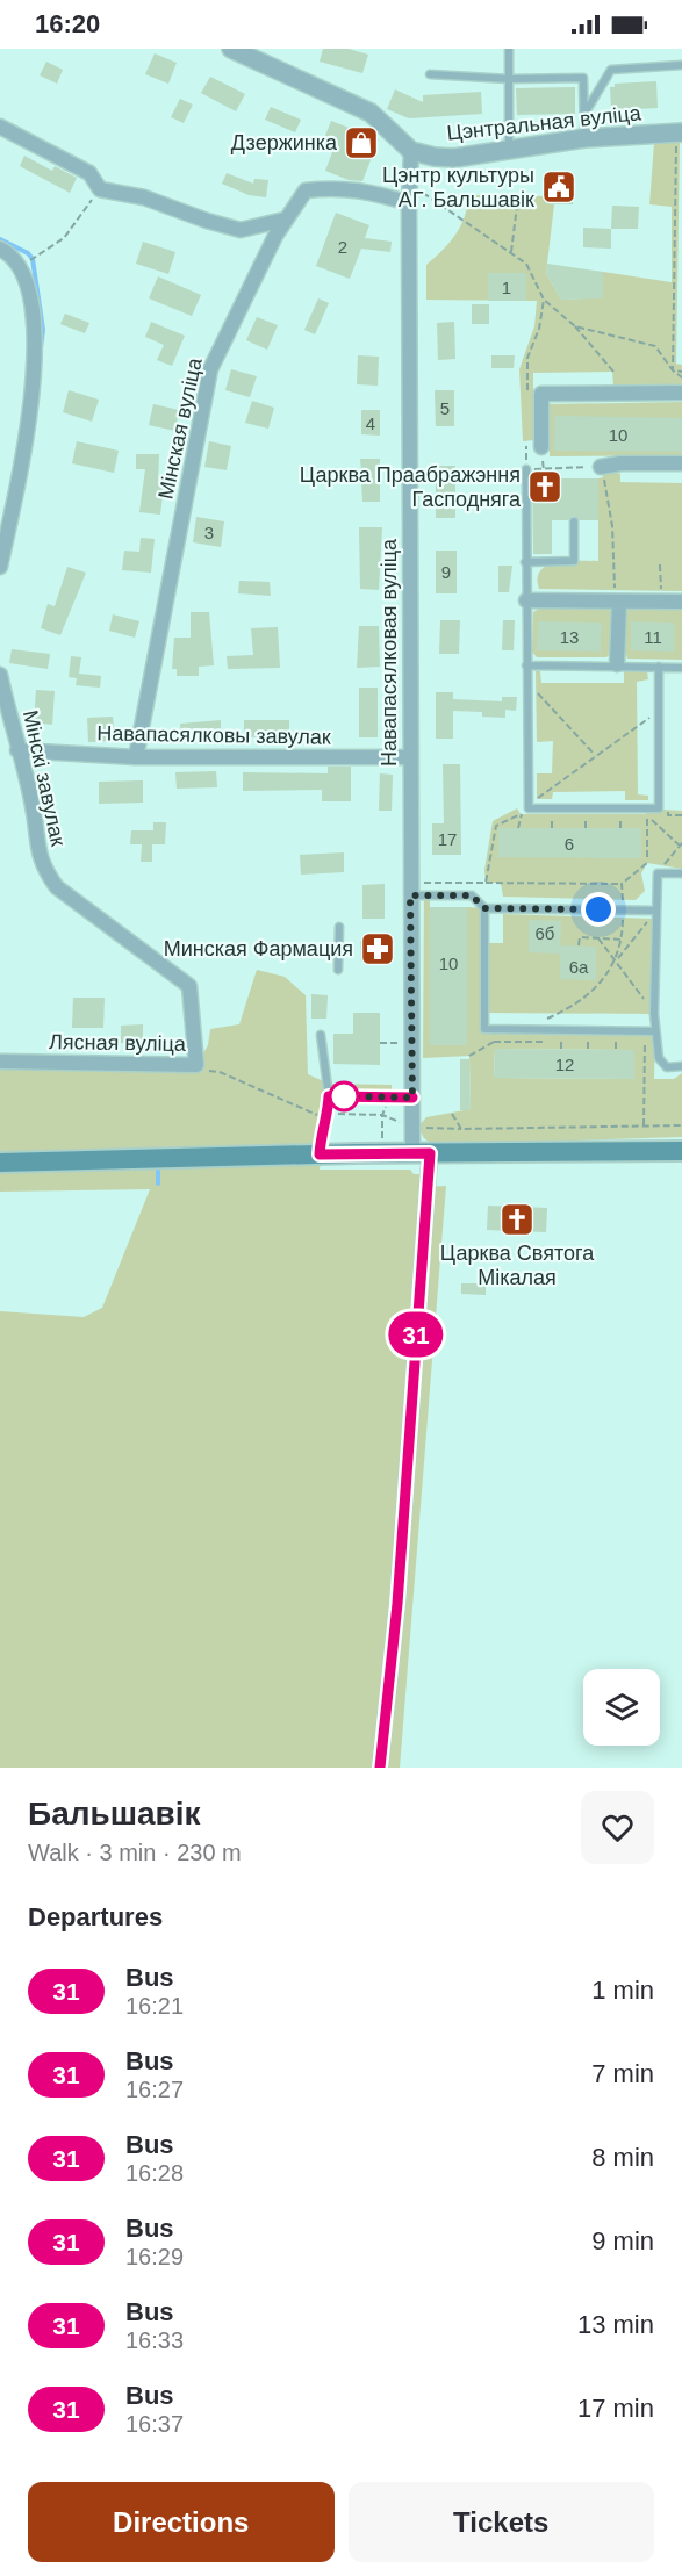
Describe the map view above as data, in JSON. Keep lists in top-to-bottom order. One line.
{"streets":{"street":["Цэнтральная вуліца","Мінская вуліца","Навапасялковая вуліца","Навапасялковы завулак","Мінскі завулак","Лясная вуліца"]},"crossings":[["Цэнтральная вуліца","Навапасялковая вуліца"],["Мінская вуліца","Навапасялковая вуліца"],["Мінская вуліца","Навапасялковы завулак"],["Навапасялковая вуліца","Навапасялковы завулак"],["Навапасялковы завулак","Мінскі завулак"],["Мінскі завулак","Лясная вуліца"]],"places":{"shop":["Дзержинка"],"public building":["Цэнтр культуры АГ. Бальшавік"],"church":["Царква Праабражэння Гасподняга","Царква Святога Мікалая"],"pharmacy":["Минская Фармация"]},"lines":["bus line 31"],"house_numbers":["2","1","5","4","10","3","9","13","11","17","6","6б","10","6а","12"],"page":{"status":"16:20","on_map":"31","heading":[["Бальшавік","Walk · 3 min · 230 m"],"Departures"],"list":[{"mark":"31","name":"Bus","note":"16:21","value":"1 min"},{"mark":"31","name":"Bus","note":"16:27","value":"7 min"},{"mark":"31","name":"Bus","note":"16:28","value":"8 min"},{"mark":"31","name":"Bus","note":"16:29","value":"9 min"},{"mark":"31","name":"Bus","note":"16:33","value":"13 min"},{"mark":"31","name":"Bus","note":"16:37","value":"17 min"}],"buttons":["Directions","Tickets"]}}
